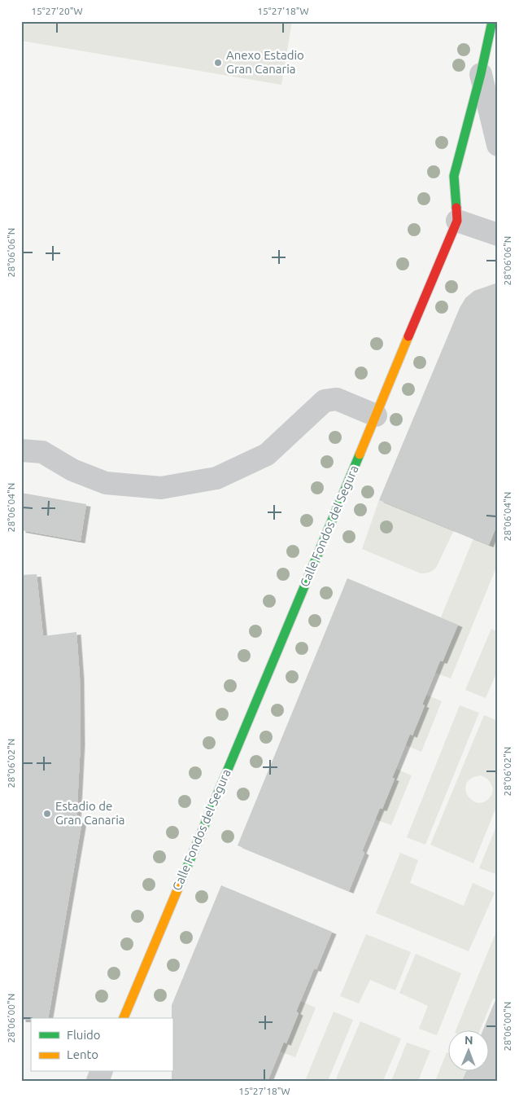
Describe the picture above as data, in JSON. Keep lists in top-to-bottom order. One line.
{"streets":{"street":["Calle Fondos del Segura"]},"places":["Anexo Estadio Gran Canaria","Estadio de Gran Canaria"],"legend":["Fluido","Lento"],"north":"top","coordinates":["15°27'20\"W","15°27'18\"W","28°06'06\"N","28°06'04\"N","28°06'02\"N","28°06'00\"N"]}
